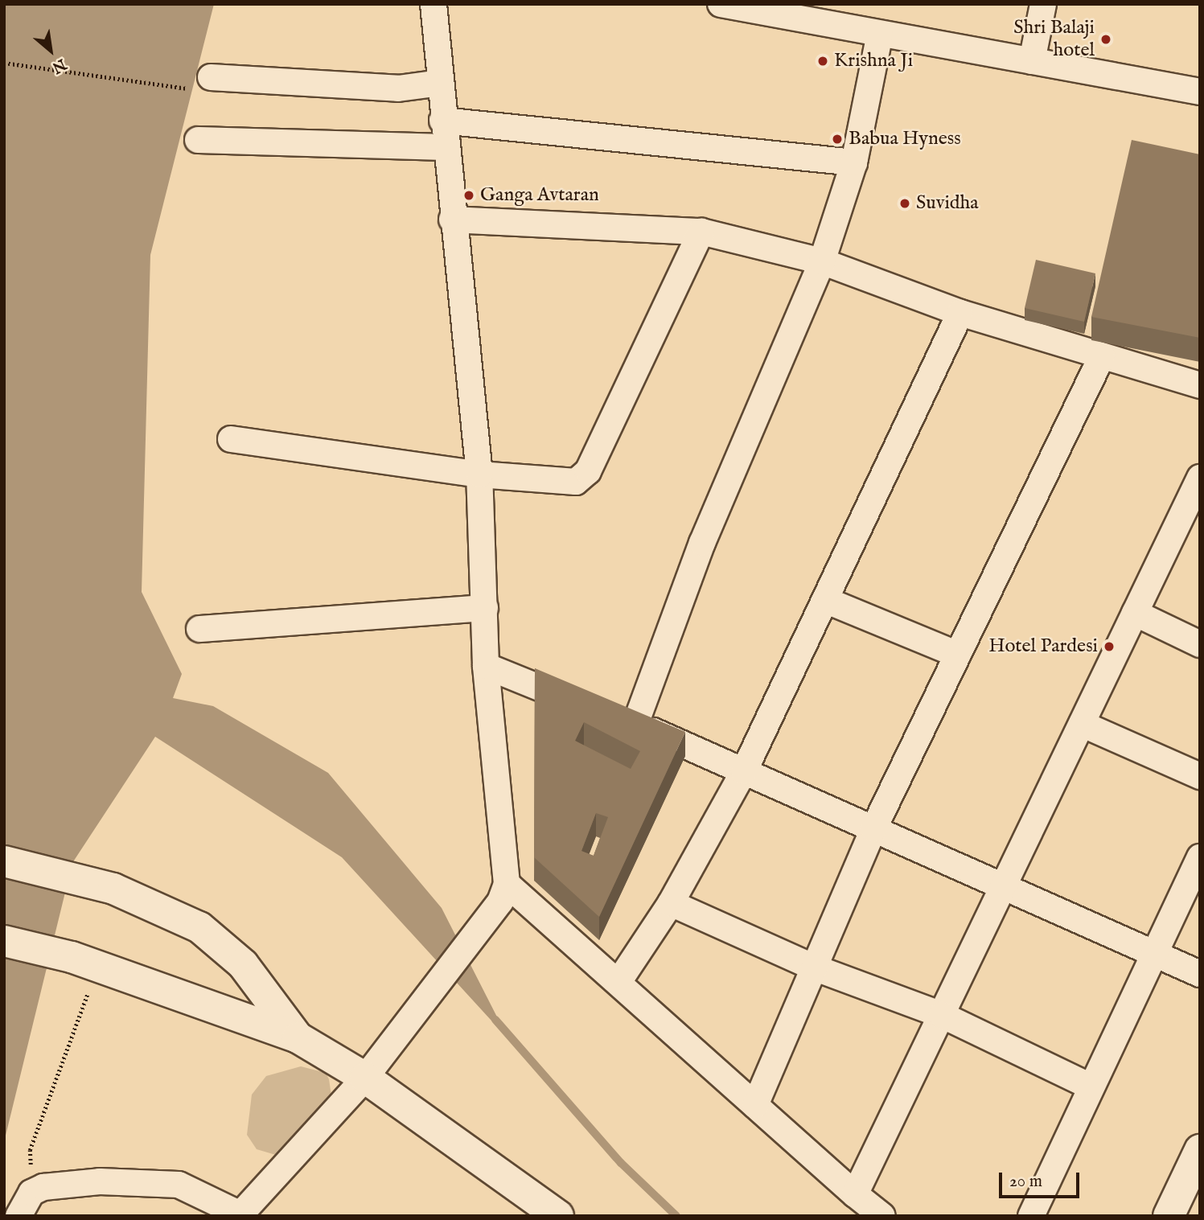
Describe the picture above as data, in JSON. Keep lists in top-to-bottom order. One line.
{"places":["Shri Balaji hotel","Krishna Ji","Babua Hyness","Ganga Avtaran","Suvidha","Hotel Pardesi"],"scale_bar":"20 m","north":"bottom right"}
